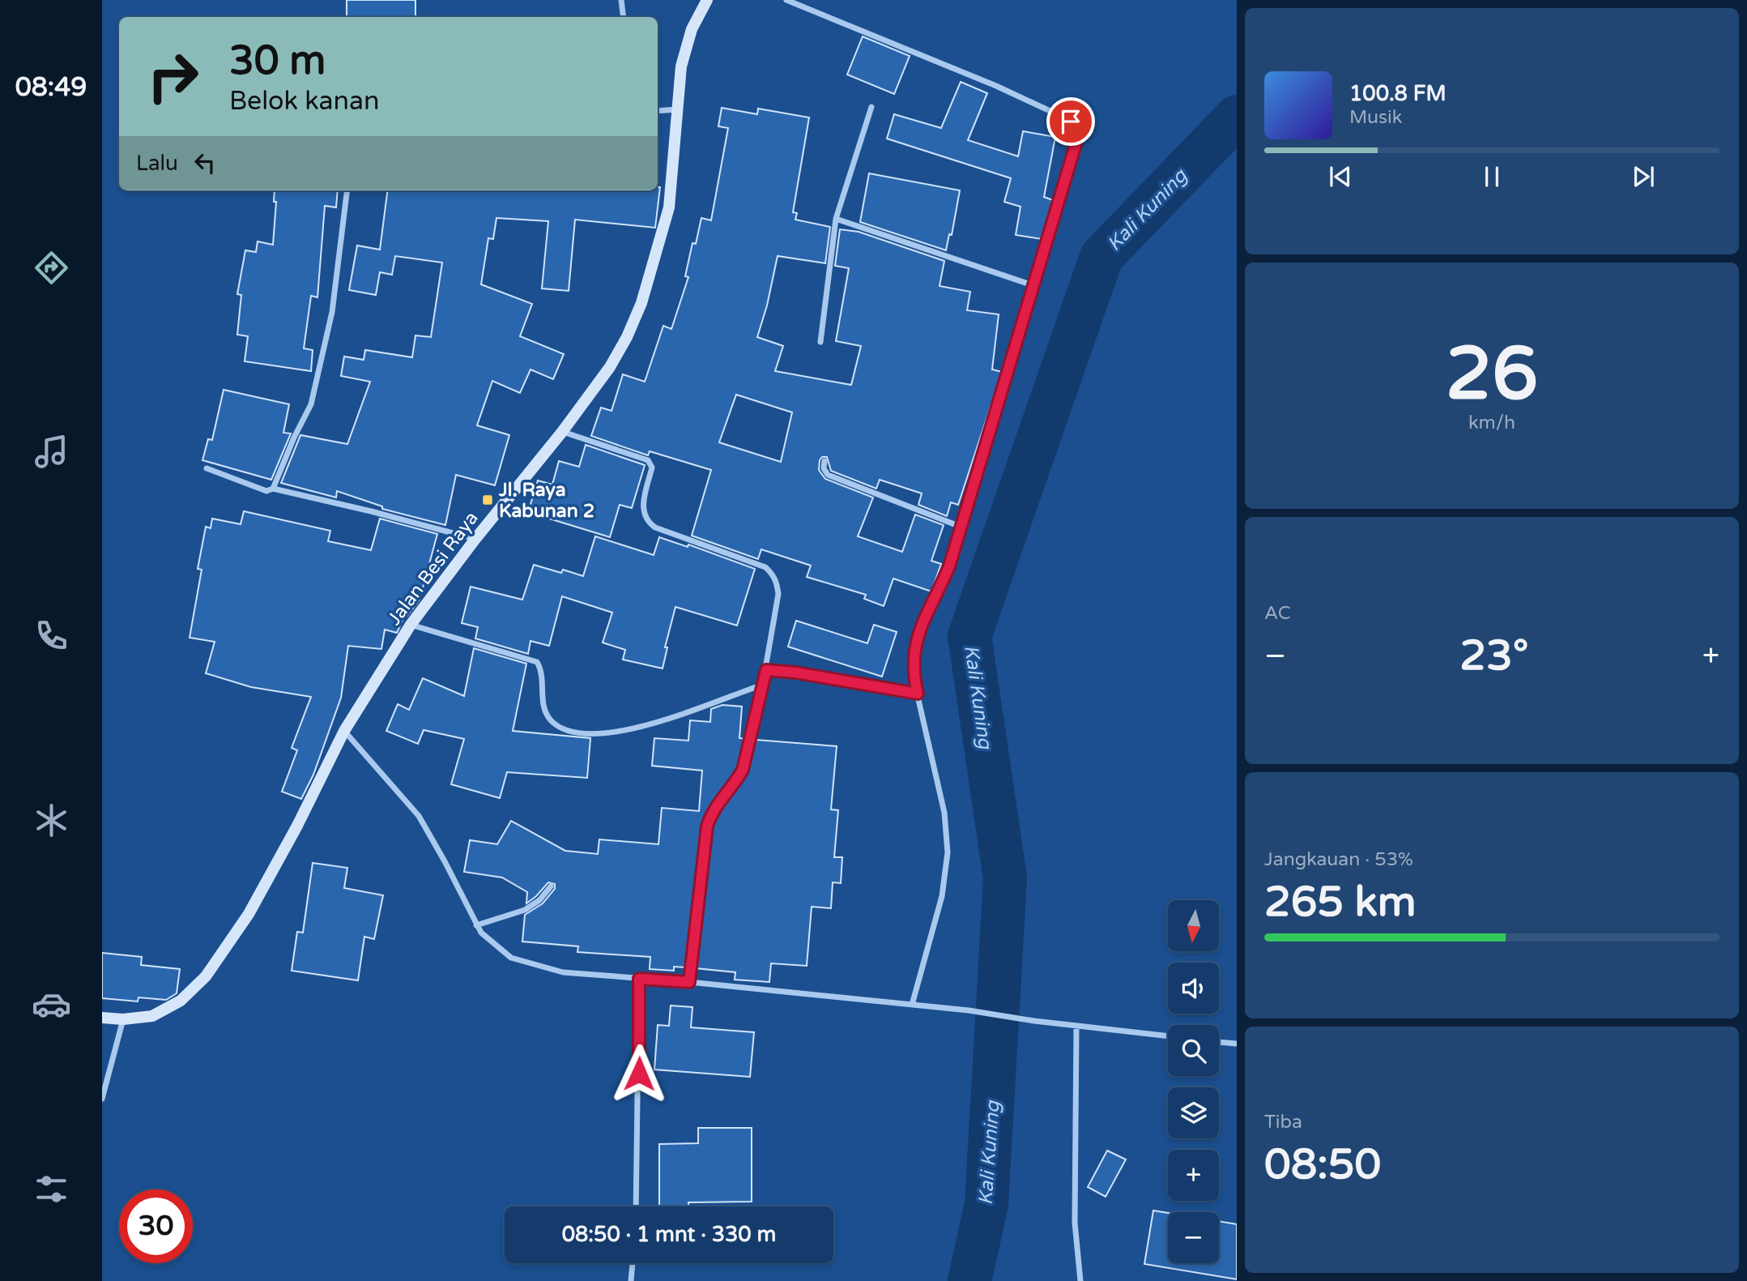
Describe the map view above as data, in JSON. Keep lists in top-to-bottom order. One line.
{"streets":{"street":["Jalan Besi Raya"]},"water":["Kali Kuning"],"places":{"transit":["Jl. Raya Kabunan 2"]},"north":"bottom","page":{"tabs":"08:49","turn":["30 m","Belok kanan"],"song":["100.8 FM","Musik"],"then":"Lalu","tile":[["26","km/h"],"AC",["Jangkauan · 53%","265 km"],["Tiba","08:50"]],"heat":["−","23°","+"],"map_buttons":["+","−"],"limit":"30","trip":"08:50 · 1 mnt · 330 m"}}
